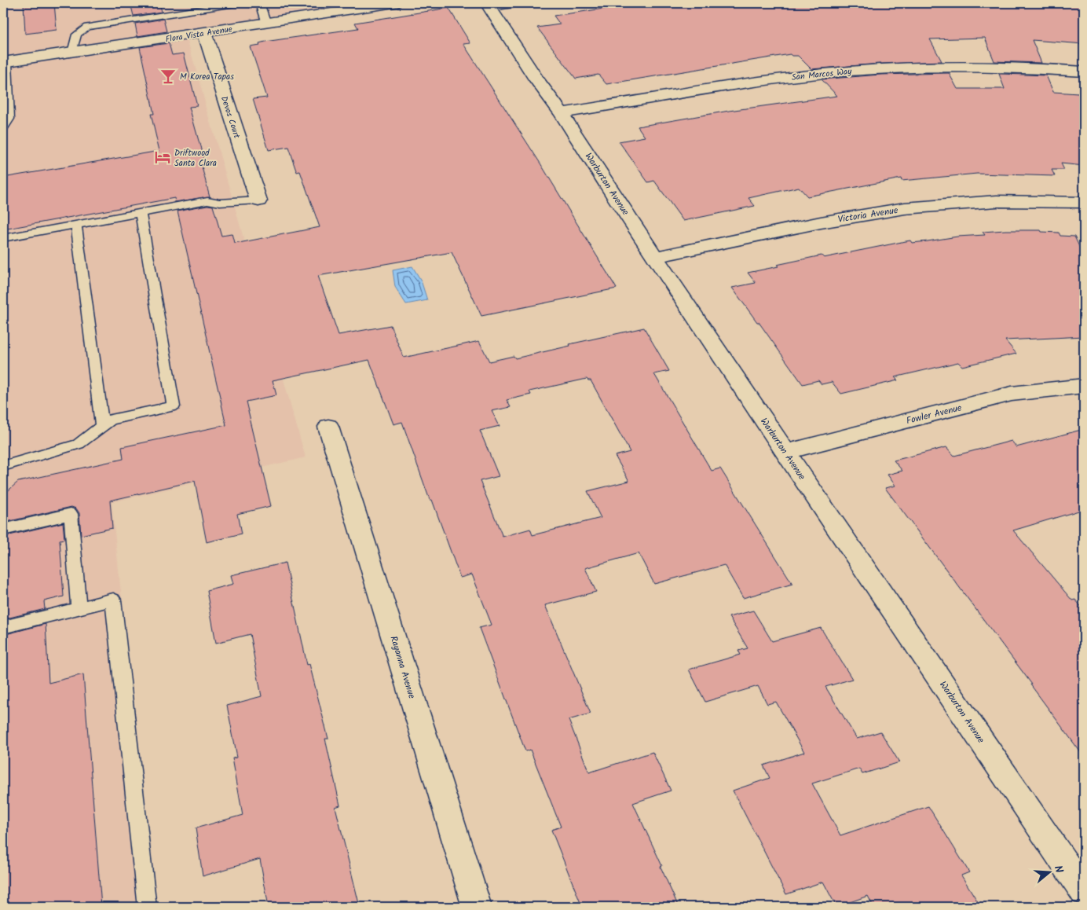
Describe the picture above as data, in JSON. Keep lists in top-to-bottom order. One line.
{"streets":{"street":["Flora Vista Avenue","San Marcos Way","Devos Court","Warburton Avenue","Victoria Avenue","Fowler Avenue","Rayanna Avenue"]},"crossings":[["Flora Vista Avenue","Devos Court"],["San Marcos Way","Warburton Avenue"],["Warburton Avenue","Victoria Avenue"],["Warburton Avenue","Fowler Avenue"]],"places":{"bar":["M Korea Tapas"],"hotel":["Driftwood Santa Clara"]},"north":"right"}
